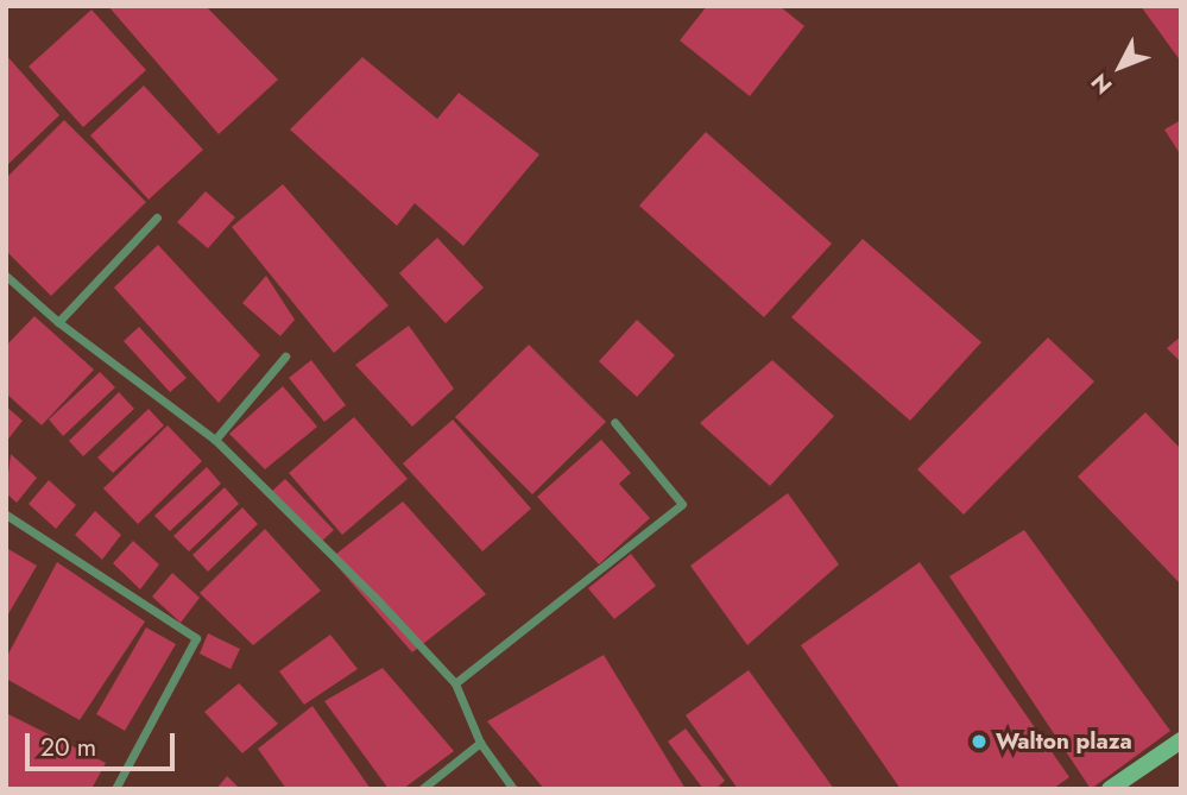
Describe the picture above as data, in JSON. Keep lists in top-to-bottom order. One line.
{"places":["Walton plaza"],"scale_bar":"20 m","north":"bottom left"}
